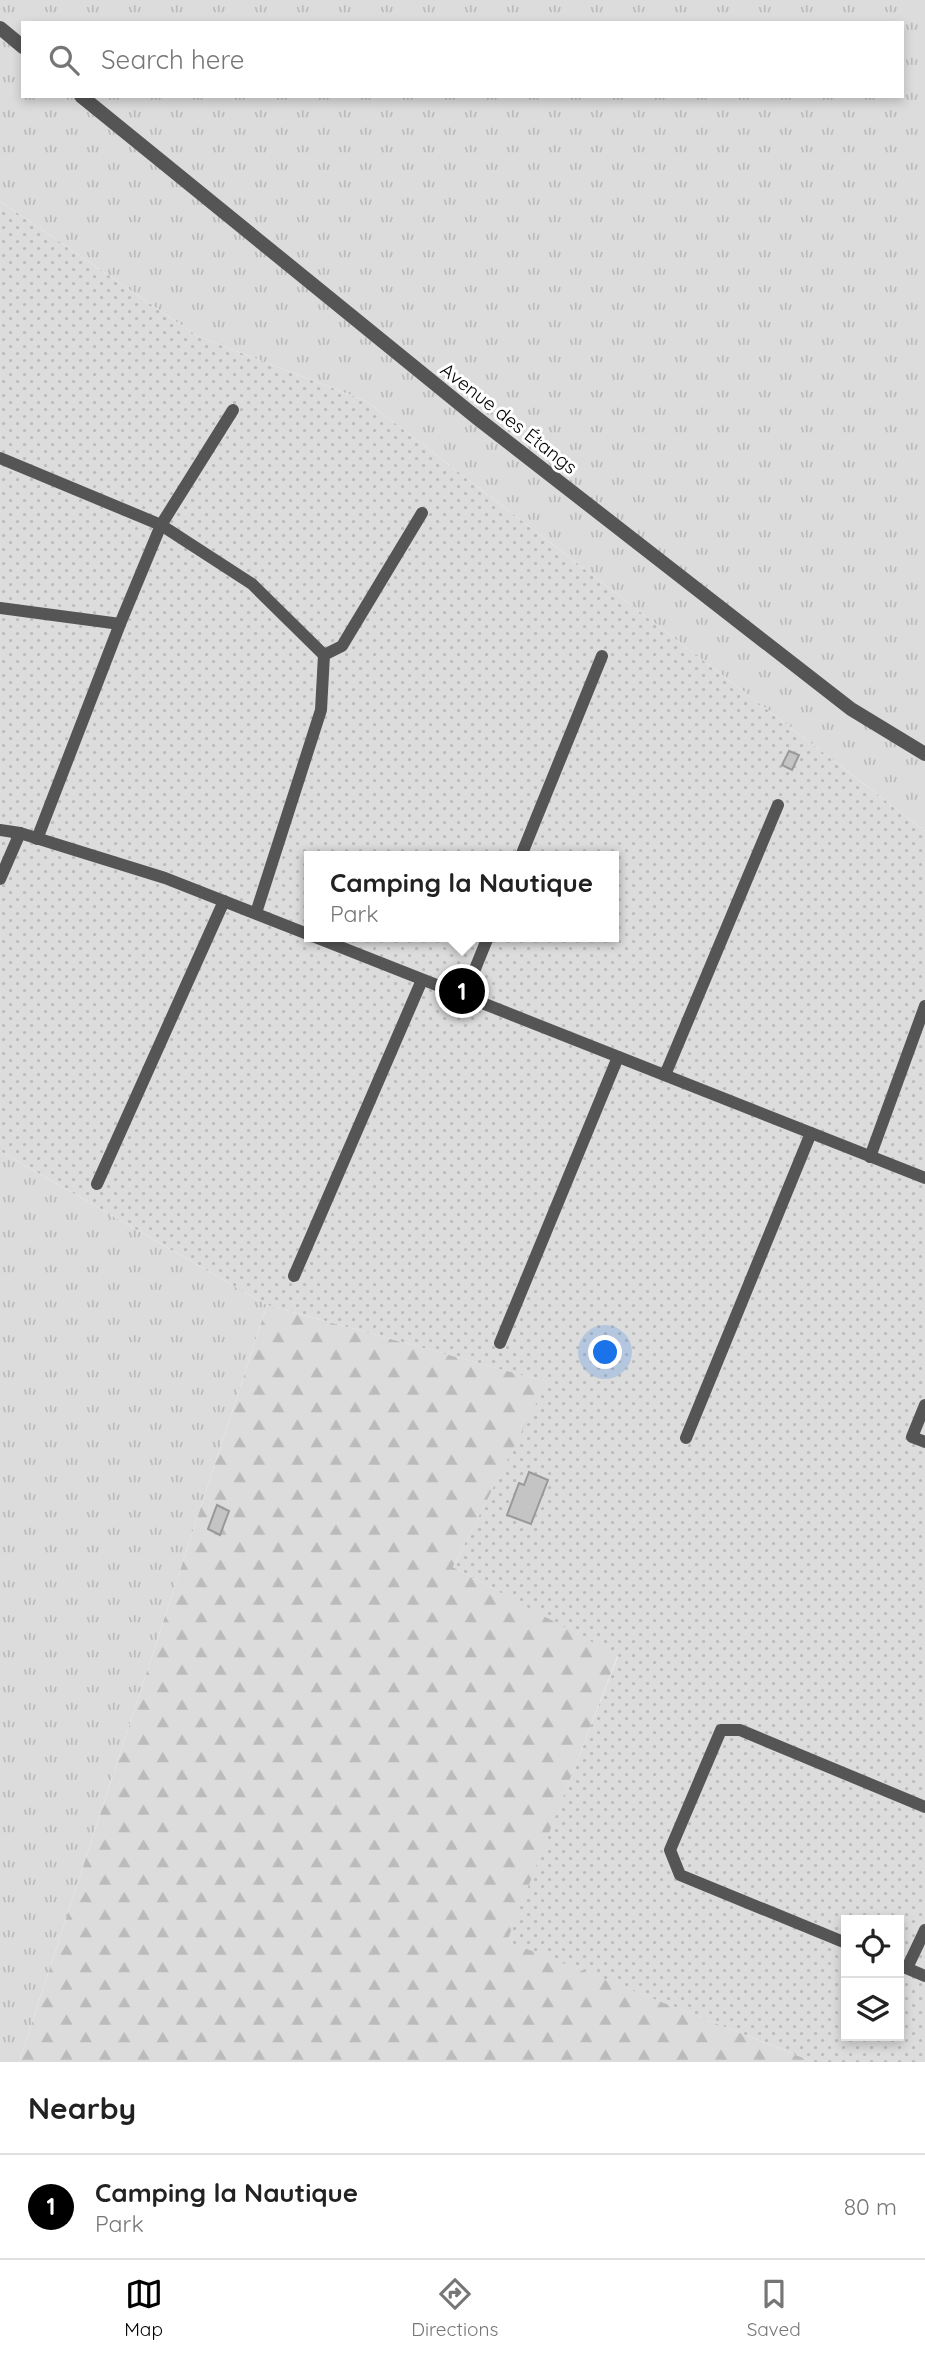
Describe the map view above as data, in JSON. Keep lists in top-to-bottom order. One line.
{"streets":{"street":["Avenue des Étangs"]},"page":{"search":"Search here","popup":["Camping la Nautique","Park"],"pins":"1","heading":"Nearby","list":[{"mark":"1","name":"Camping la Nautique","note":"Park","value":"80 m"}],"nav":["Map","Directions","Saved"]}}
